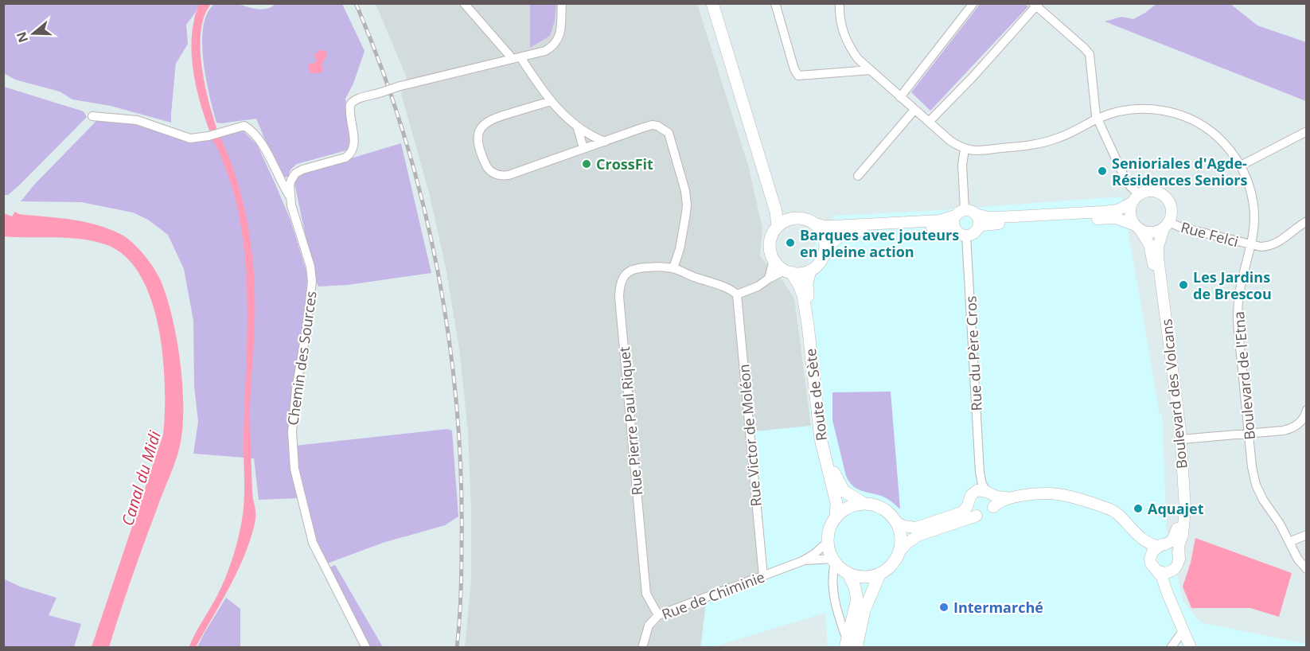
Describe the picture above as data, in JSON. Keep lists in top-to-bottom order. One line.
{"streets":{"main road":["Route de Sète"],"street":["Rue Felci","Rue du Père Cros","Chemin des Sources","Boulevard de l'Etna","Boulevard des Volcans","Rue Pierre Paul Riquet","Rue Victor de Moléon","Rue de Chiminie"]},"crossings":[["Rue Felci","Boulevard de l'Etna"],["Rue Felci","Boulevard des Volcans"],["Route de Sète","Rue de Chiminie"],["Rue Pierre Paul Riquet","Rue de Chiminie"],["Rue Victor de Moléon","Rue de Chiminie"]],"water":["Canal du Midi"],"places":["CrossFit","Senioriales d'Agde- Résidences Seniors","Barques avec jouteurs en pleine action","Les Jardins de Brescou","Aquajet","Intermarché"],"north":"left"}
